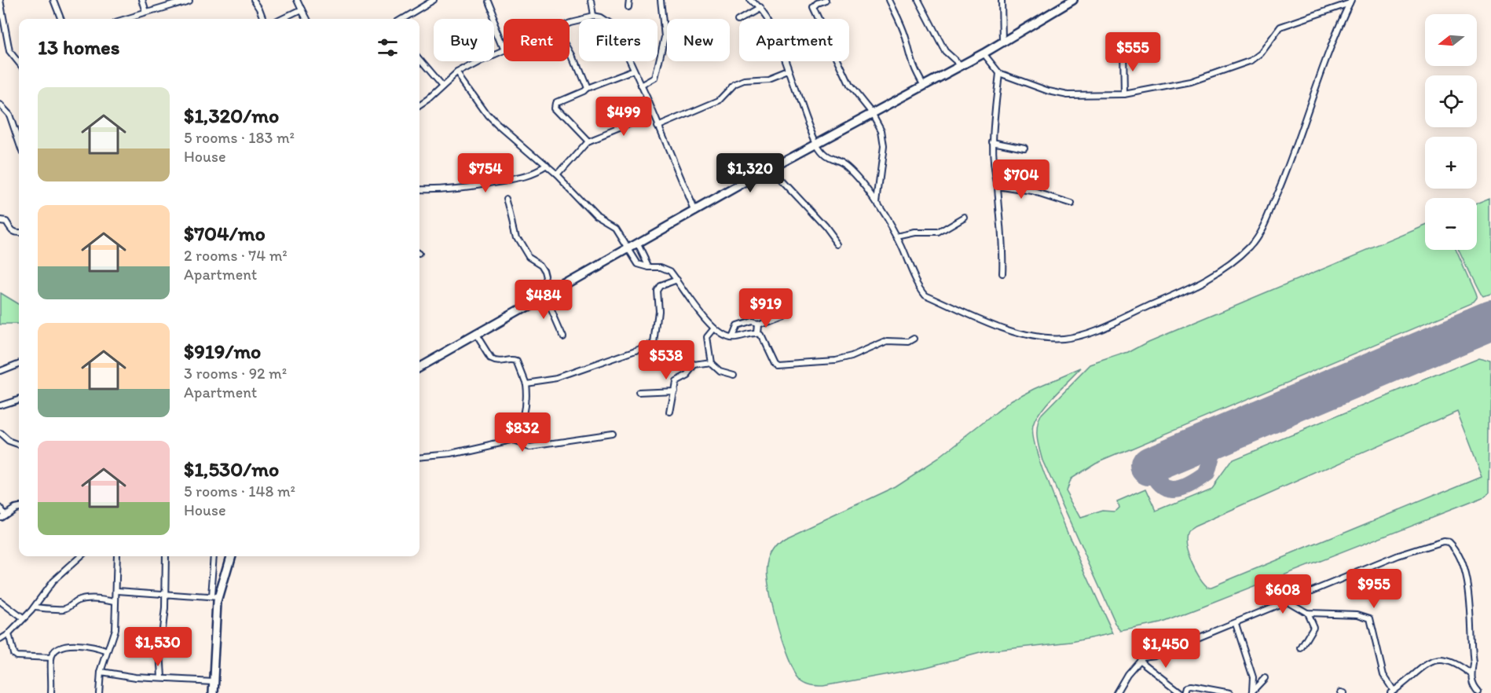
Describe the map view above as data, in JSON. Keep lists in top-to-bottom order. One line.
{"north":"left","page":{"map_buttons":["+","−"],"chip":["Buy","Rent","Filters","New","Apartment"],"heading":"13 homes","price":["$555","$499","$754","$1,320","$704","$484","$919","$538","$832","$955","$608","$1,530","$1,450"],"list":[{"name":"$1,320/mo","note":"5 rooms · 183 m² · House"},{"name":"$704/mo","note":"2 rooms · 74 m² · Apartment"},{"name":"$919/mo","note":"3 rooms · 92 m² · Apartment"},{"name":"$1,530/mo","note":"5 rooms · 148 m² · House"}]}}
